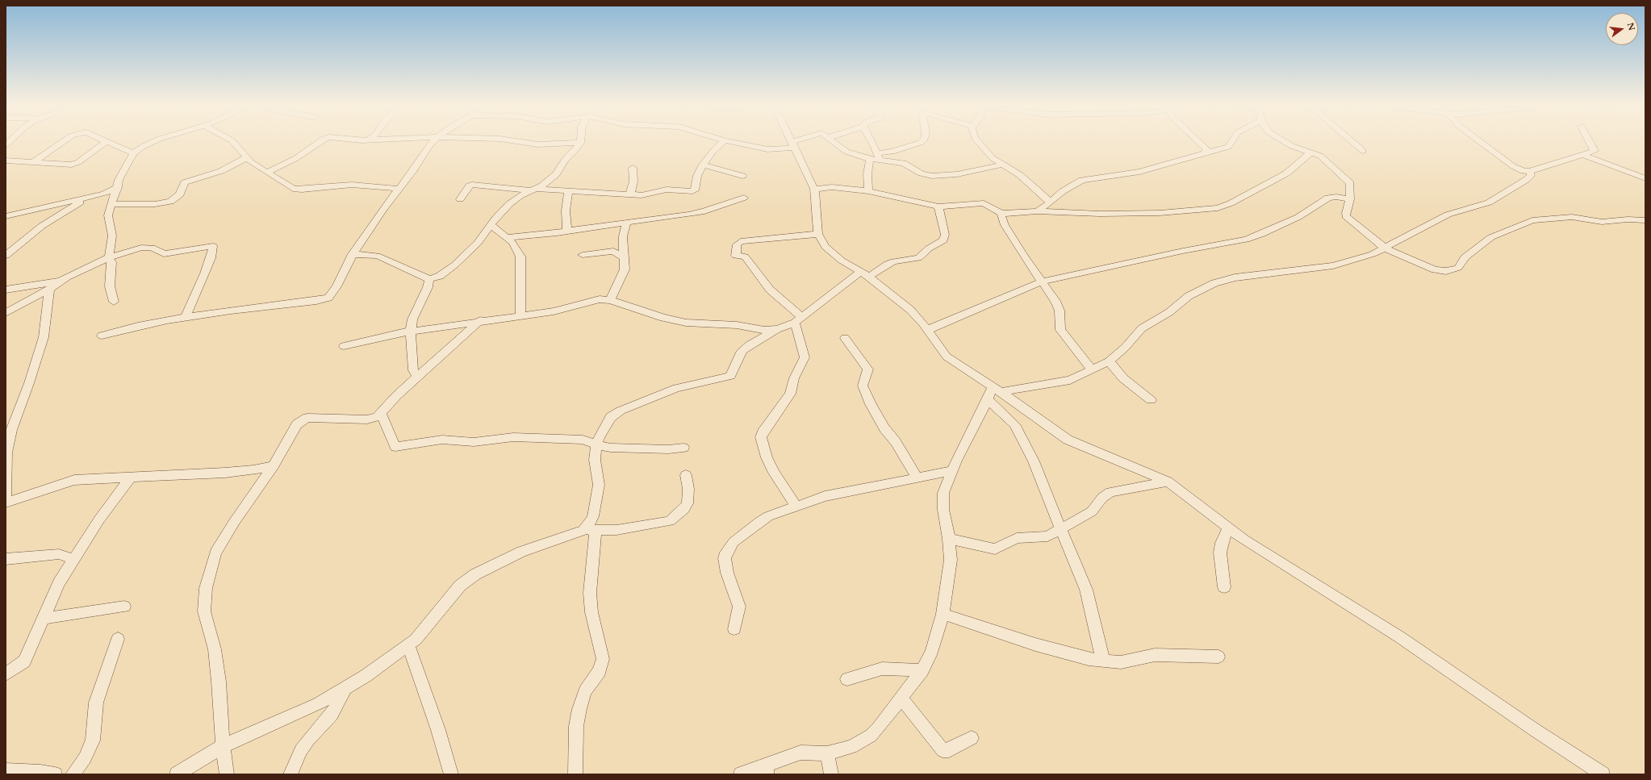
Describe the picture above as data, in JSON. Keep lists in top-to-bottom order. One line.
{"north":"right"}
